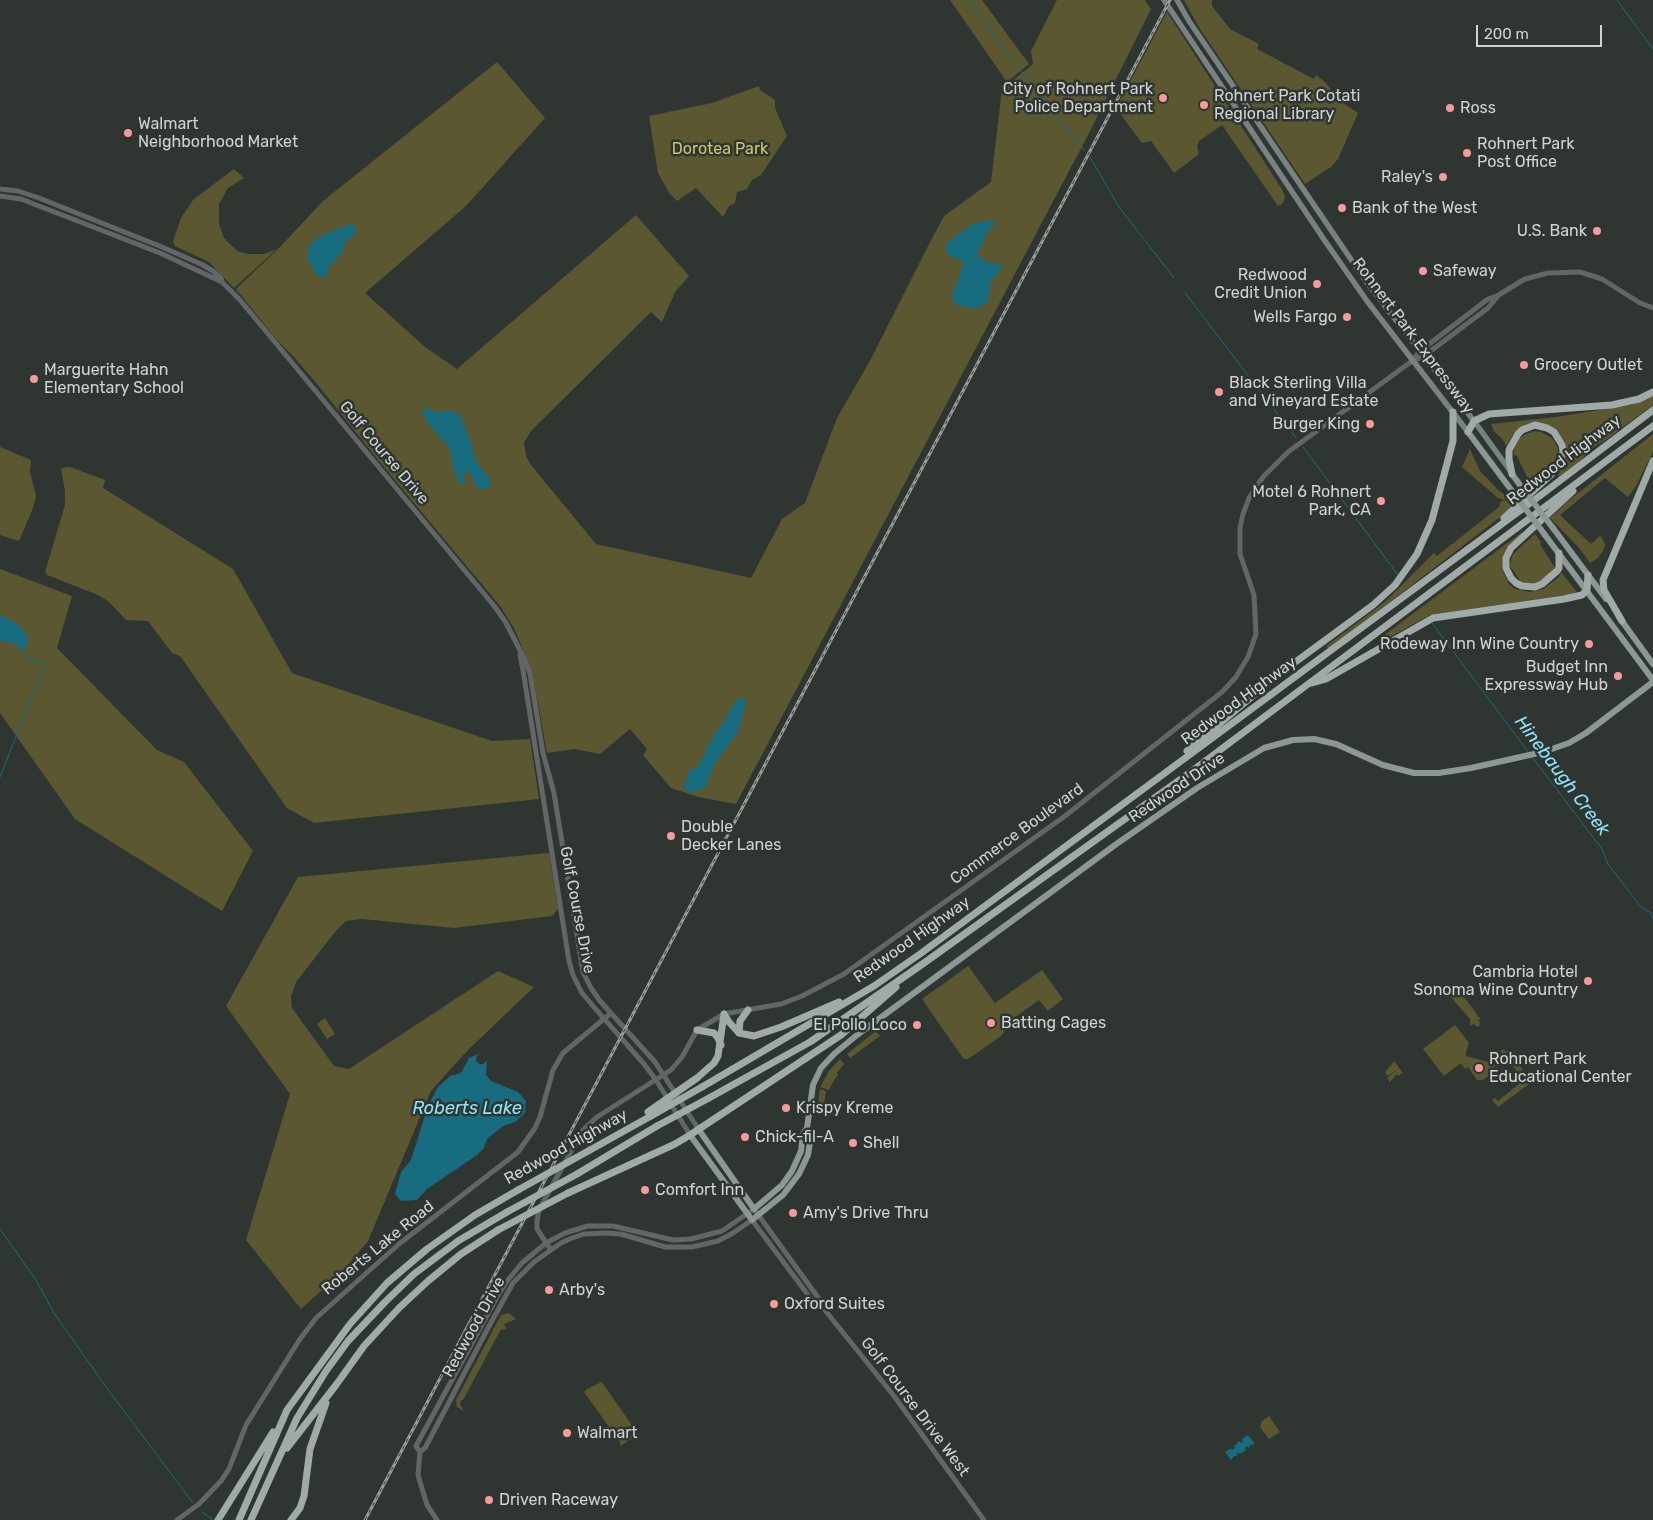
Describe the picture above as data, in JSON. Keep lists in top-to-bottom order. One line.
{"streets":{"highway":["Redwood Highway"],"main road":["Rohnert Park Expressway","Golf Course Drive","Redwood Drive"],"street":["Commerce Boulevard","Roberts Lake Road","Golf Course Drive West"]},"crossings":[["Rohnert Park Expressway","Redwood Drive"],["Rohnert Park Expressway","Commerce Boulevard"],["Golf Course Drive","Redwood Drive"],["Golf Course Drive","Commerce Boulevard"],["Golf Course Drive","Roberts Lake Road"],["Redwood Drive","Commerce Boulevard"]],"water":["Hinebaugh Creek","Roberts Lake"],"parks":["Dorotea Park"],"places":["City of Rohnert Park Police Department","Rohnert Park Cotati Regional Library","Ross","Walmart Neighborhood Market","Rohnert Park Post Office","Raley's","Bank of the West","U.S. Bank","Safeway","Redwood Credit Union","Wells Fargo","Grocery Outlet","Marguerite Hahn Elementary School","Black Sterling Villa and Vineyard Estate","Burger King","Motel 6 Rohnert Park, CA","Rodeway Inn Wine Country","Budget Inn Expressway Hub","Double Decker Lanes","Cambria Hotel Sonoma Wine Country","Batting Cages","El Pollo Loco","Rohnert Park Educational Center","Krispy Kreme","Chick-fil-A","Shell","Comfort Inn","Amy's Drive Thru","Arby's","Oxford Suites","Walmart","Driven Raceway"],"scale_bar":"200 m"}
